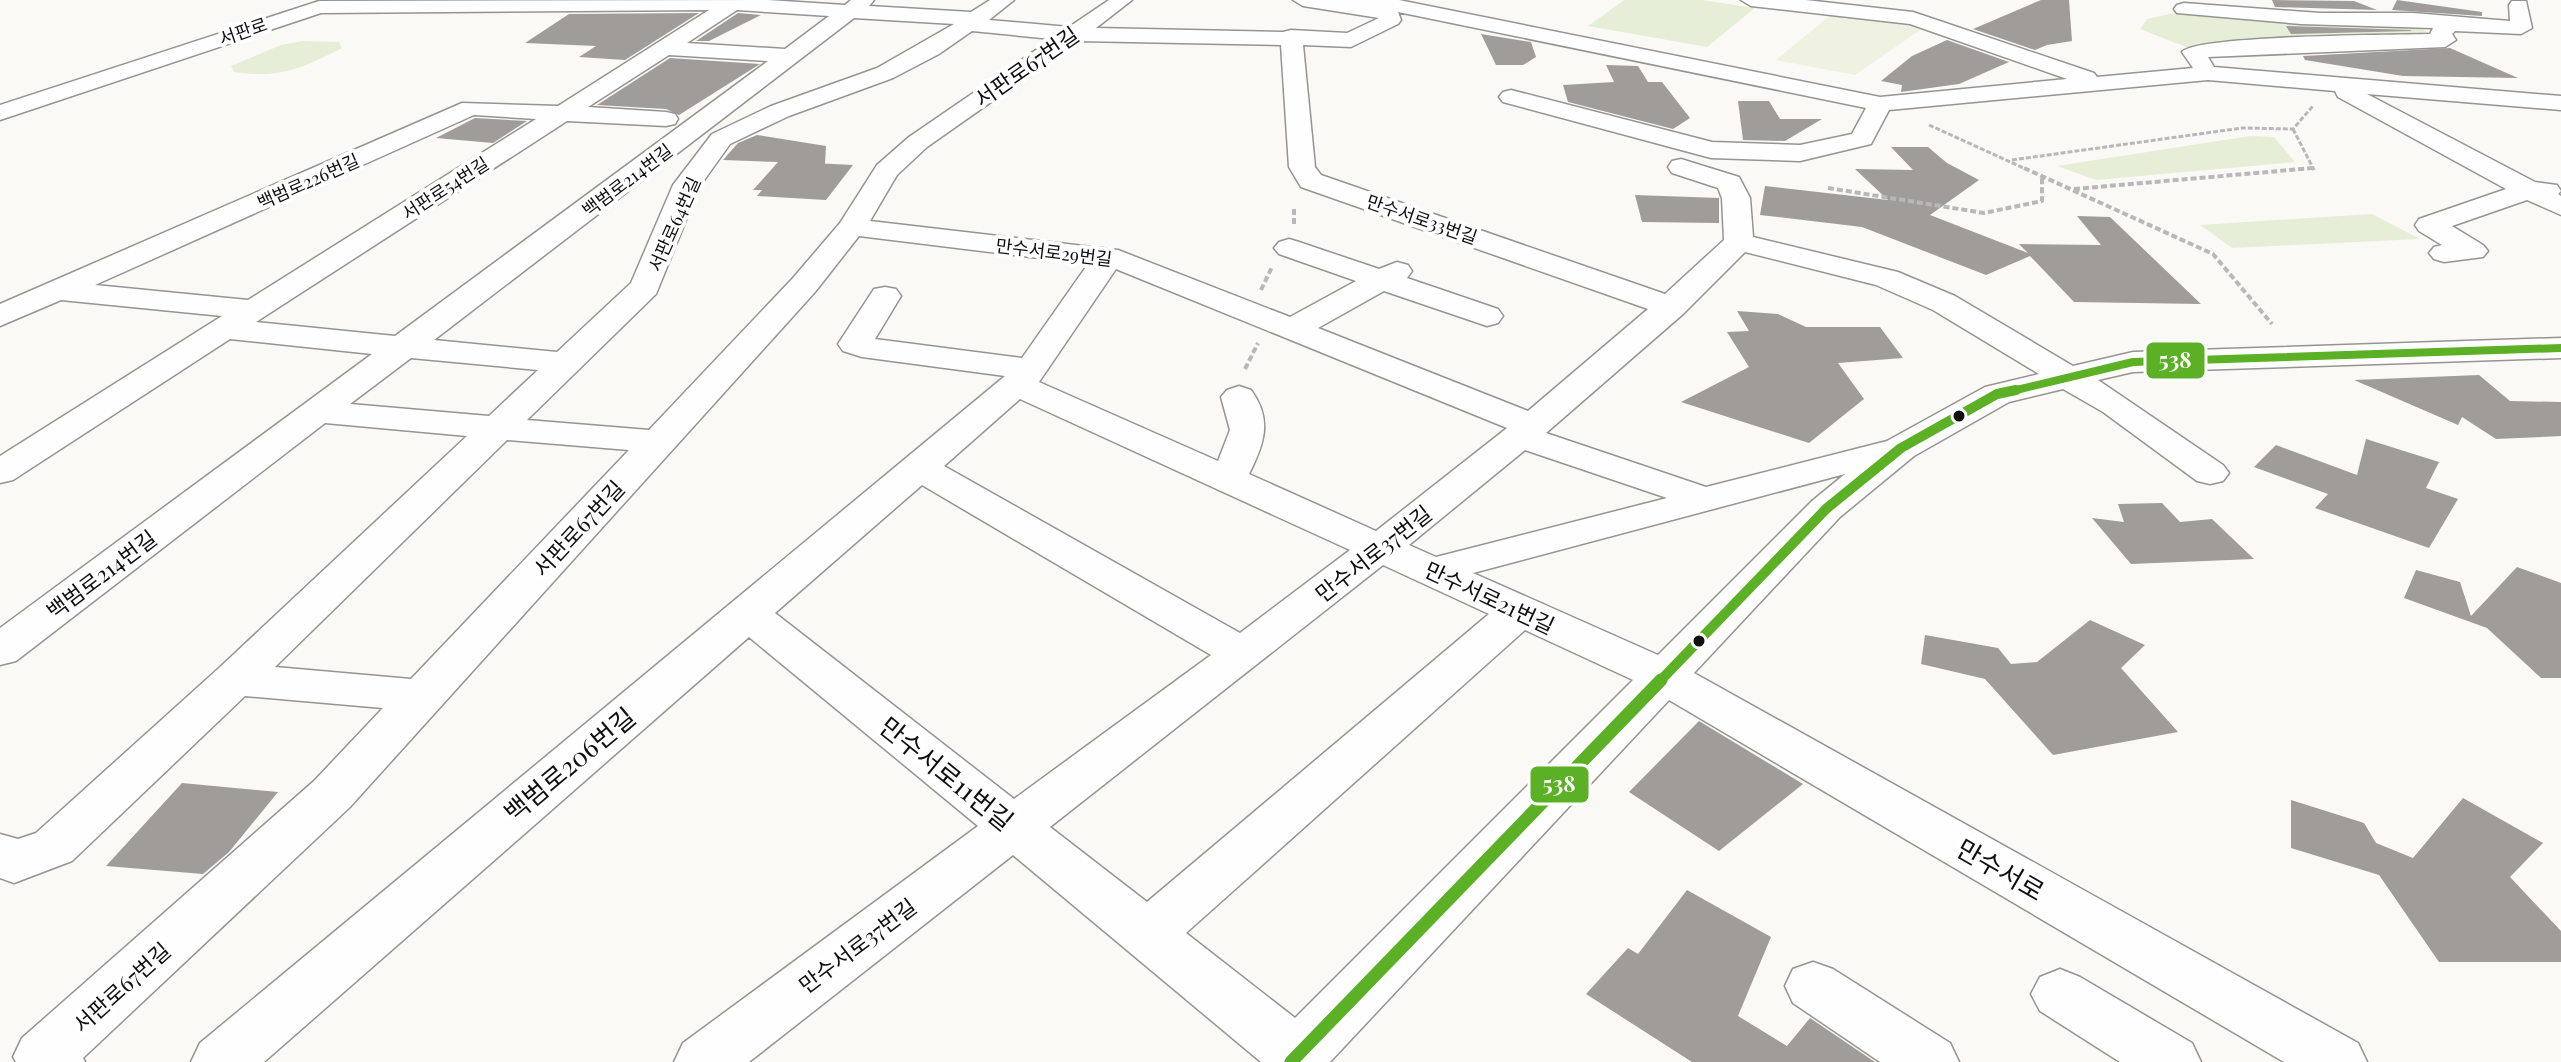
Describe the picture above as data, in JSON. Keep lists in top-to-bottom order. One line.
{"streets":{"street":["서판로","서판로67번길","백범로214번길","백범로226번길","서판로54번길","만수서로33번길","서판로64번길","만수서로29번길","만수서로37번길","만수서로21번길","백범로206번길","만수서로11번길","만수서로"]},"crossings":[["서판로","서판로67번길"],["서판로","백범로214번길"],["서판로","서판로54번길"],["서판로","만수서로33번길"],["서판로","서판로64번길"],["서판로67번길","만수서로29번길"],["백범로226번길","서판로54번길"],["만수서로33번길","만수서로37번길"],["만수서로29번길","만수서로37번길"],["만수서로29번길","백범로206번길"],["만수서로37번길","만수서로21번길"],["만수서로37번길","만수서로11번길"],["만수서로21번길","백범로206번길"],["만수서로21번길","만수서로"],["백범로206번길","만수서로11번길"]],"lines":["transit line 538"]}
